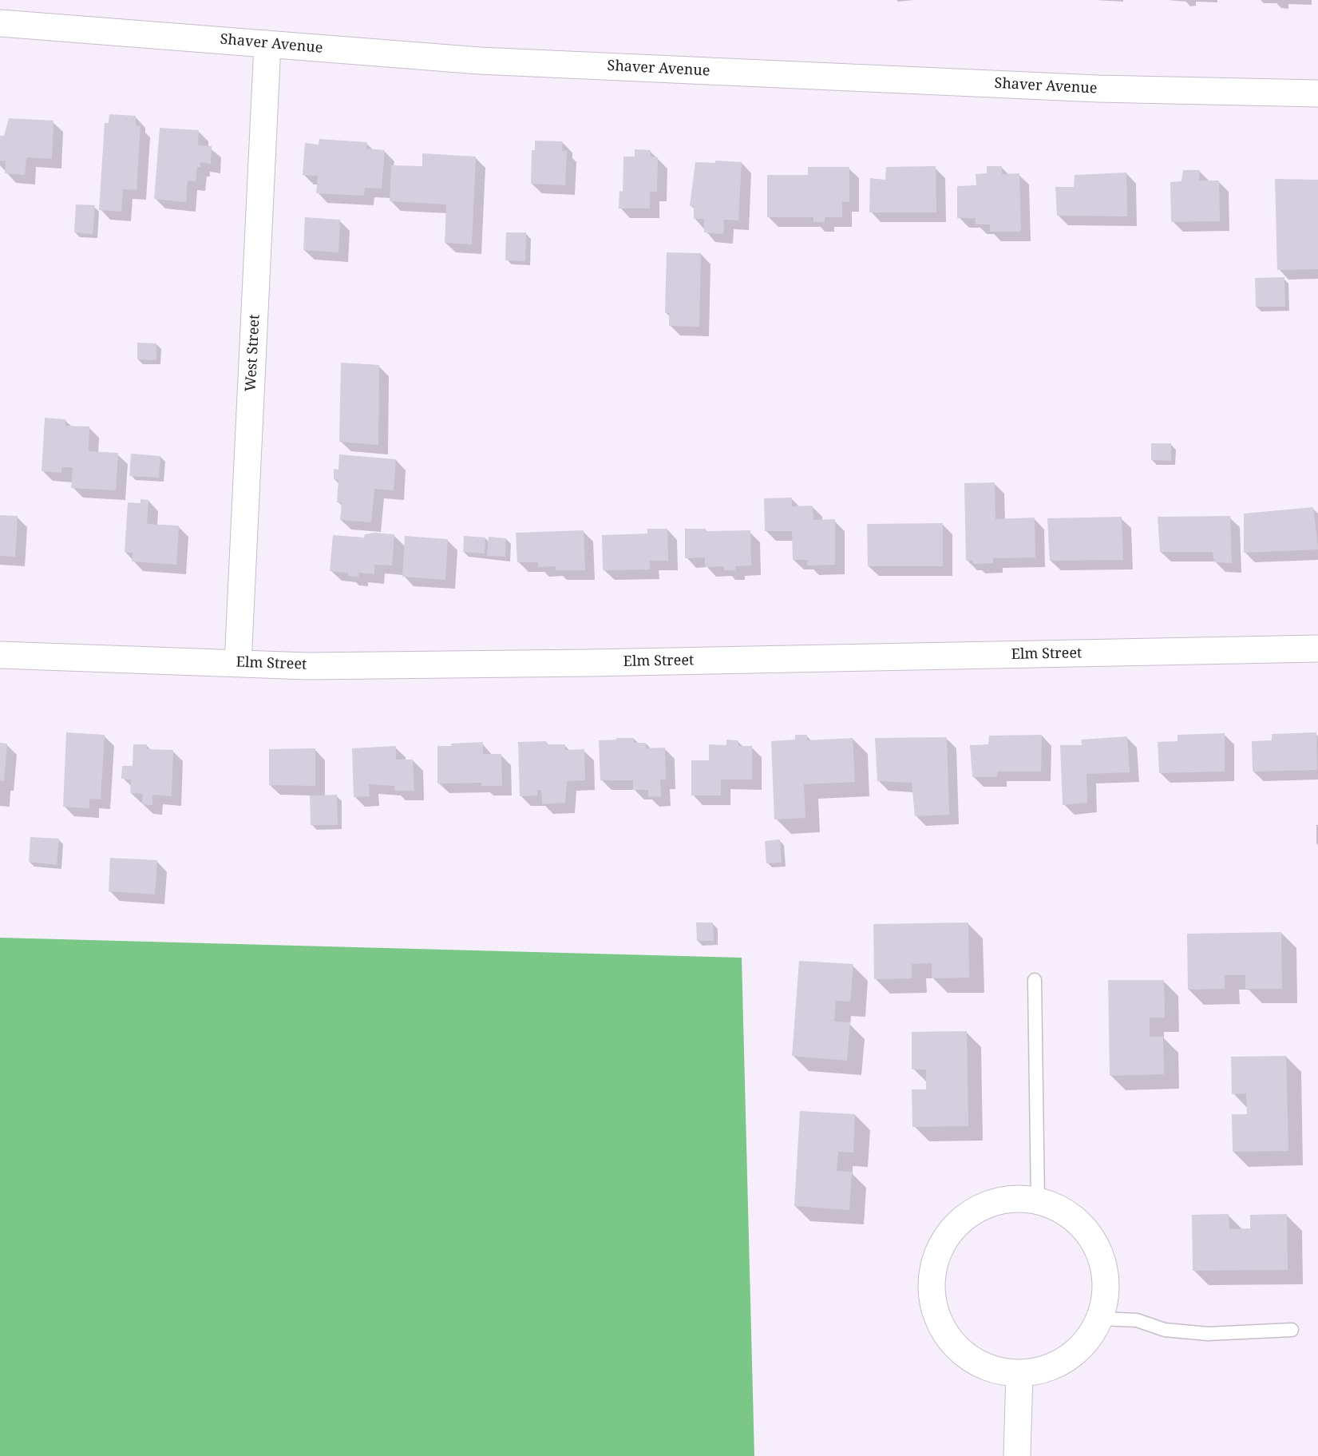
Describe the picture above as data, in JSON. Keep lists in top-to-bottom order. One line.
{"streets":{"street":["Shaver Avenue","West Street","Elm Street"]},"crossings":[["Shaver Avenue","West Street"],["West Street","Elm Street"]]}
